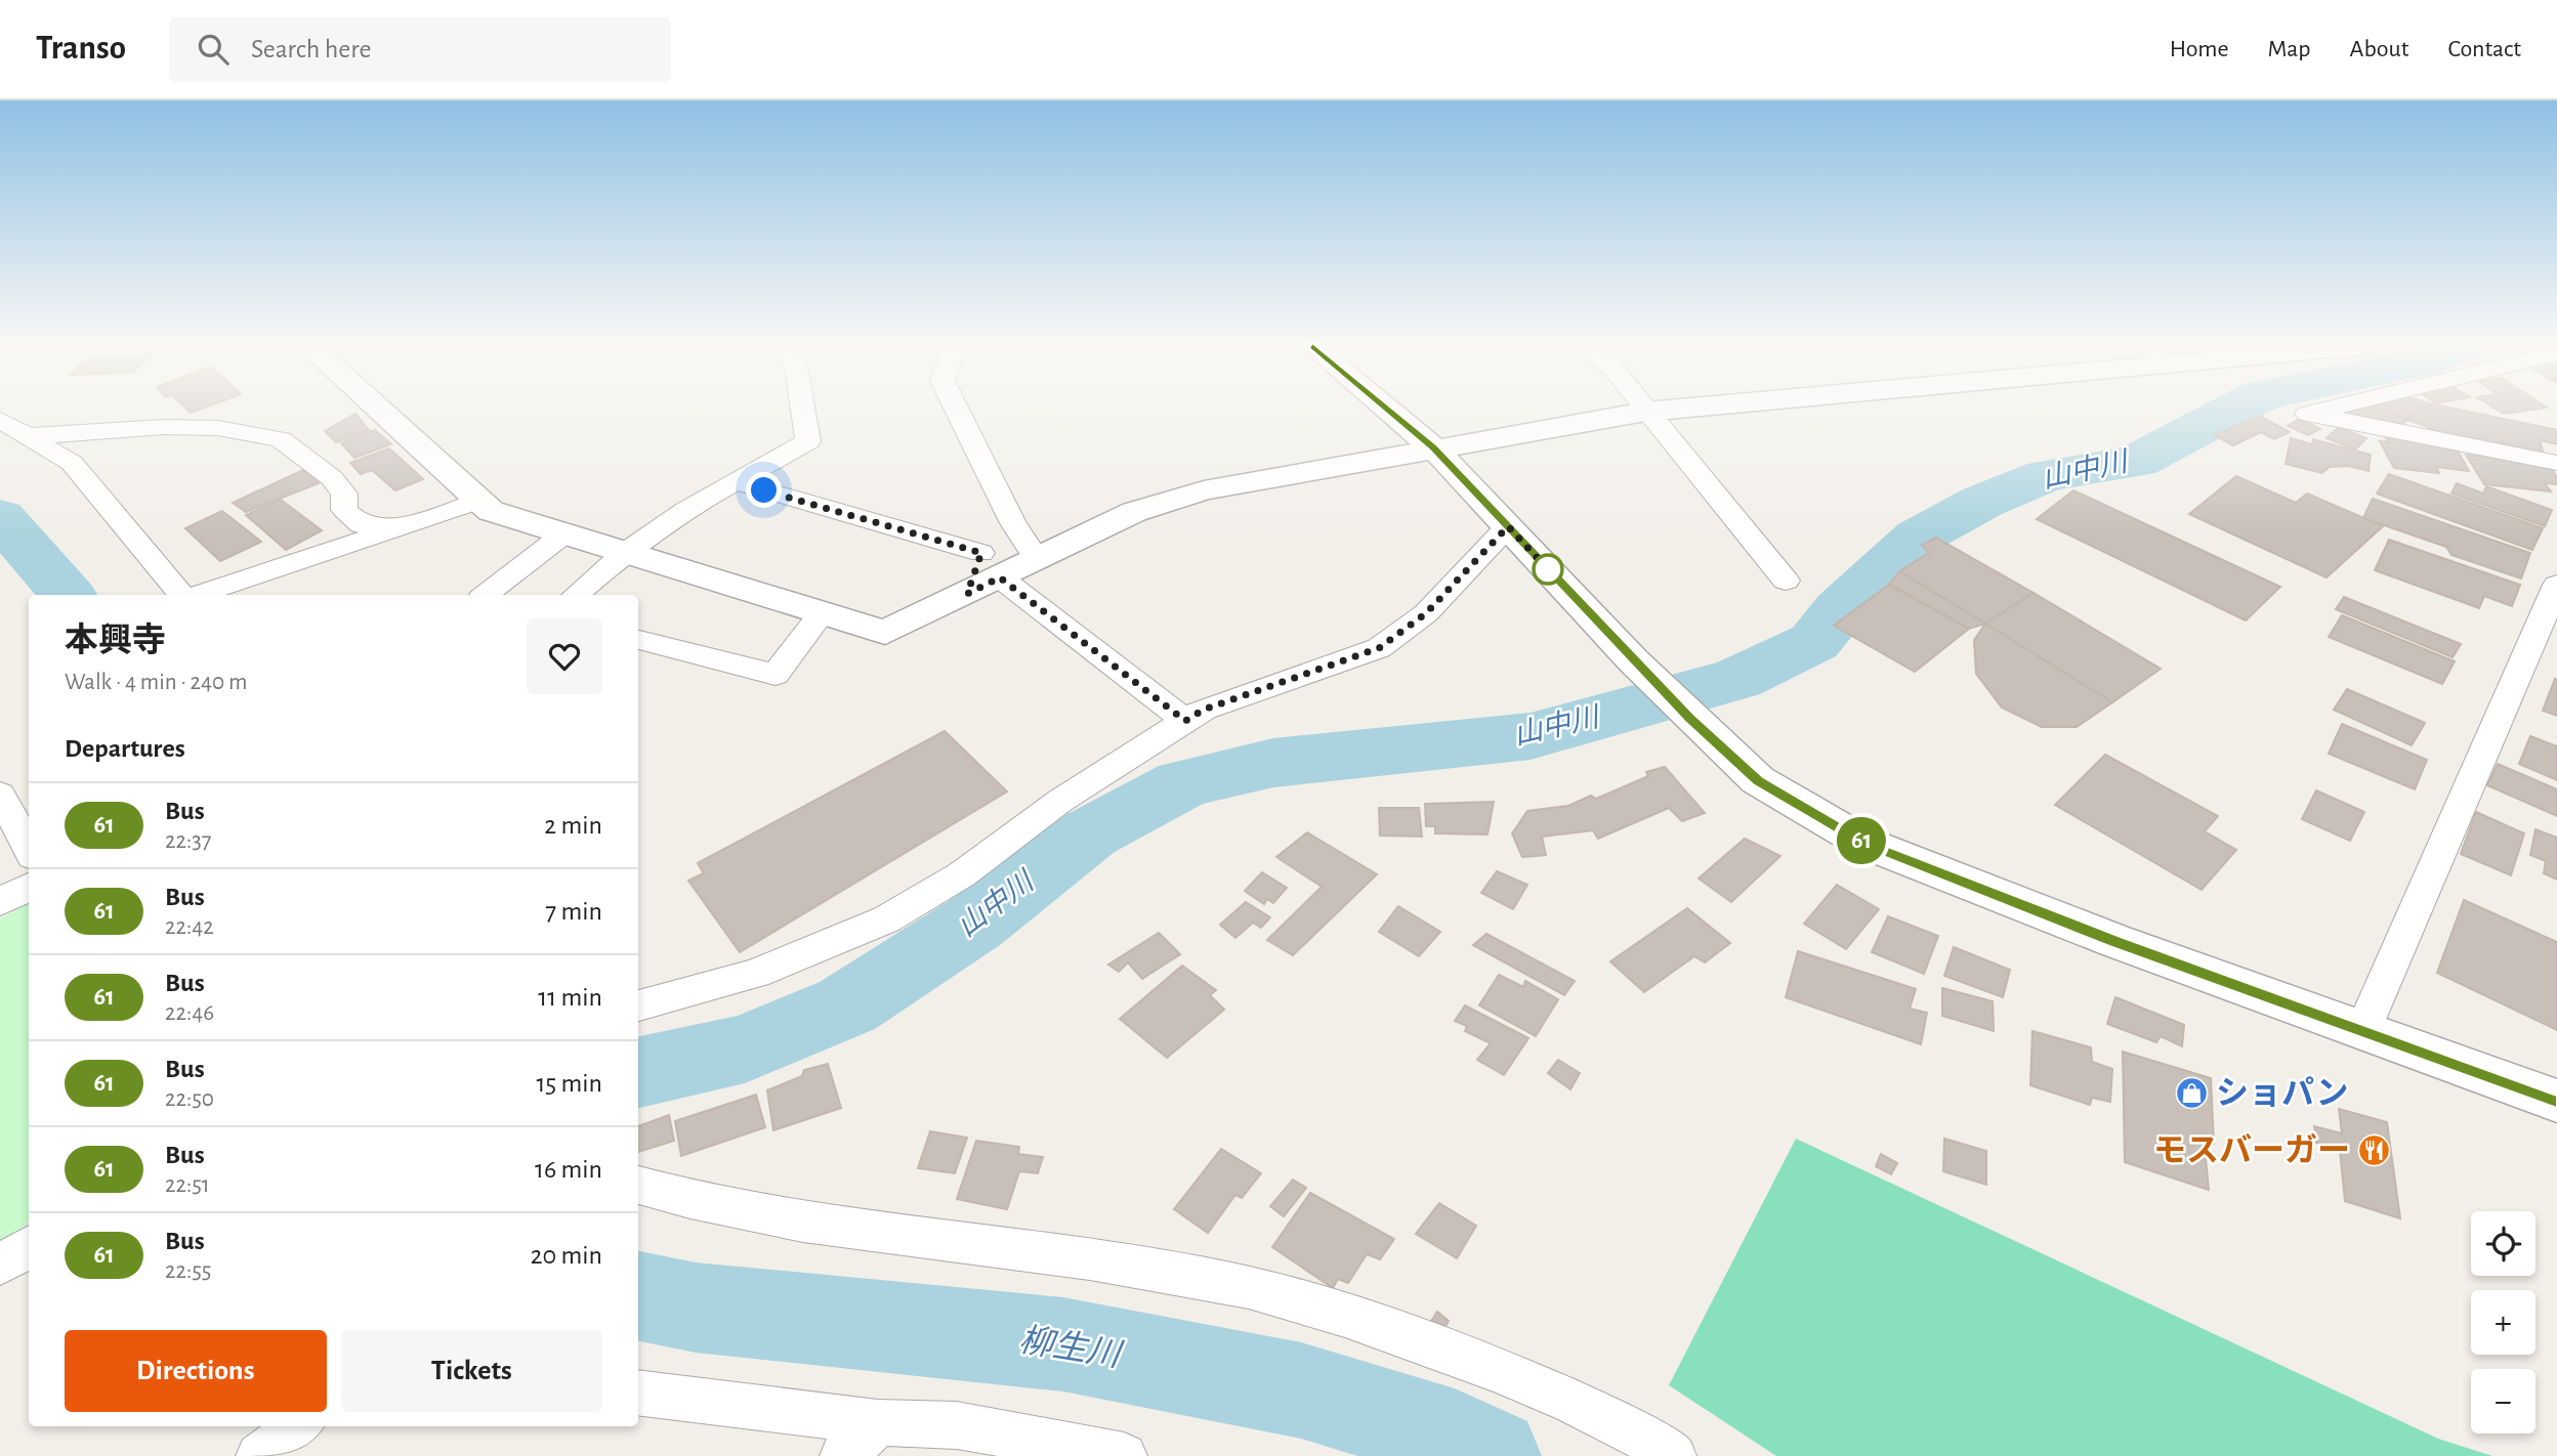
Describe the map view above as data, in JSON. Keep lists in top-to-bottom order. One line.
{"water":["山中川","柳生川"],"places":{"shop":["ショパン"],"restaurant":["モスバーガー"]},"lines":["bus line 61"],"page":{"header":"Transo","search":"Search here","nav":["Home","Map","About","Contact"],"on_map":"61","heading":[["本興寺","Walk · 4 min · 240 m"],"Departures"],"list":[{"mark":"61","name":"Bus","note":"22:37","value":"2 min"},{"mark":"61","name":"Bus","note":"22:42","value":"7 min"},{"mark":"61","name":"Bus","note":"22:46","value":"11 min"},{"mark":"61","name":"Bus","note":"22:50","value":"15 min"},{"mark":"61","name":"Bus","note":"22:51","value":"16 min"},{"mark":"61","name":"Bus","note":"22:55","value":"20 min"}],"map_buttons":["+","−"],"buttons":["Directions","Tickets"]}}
